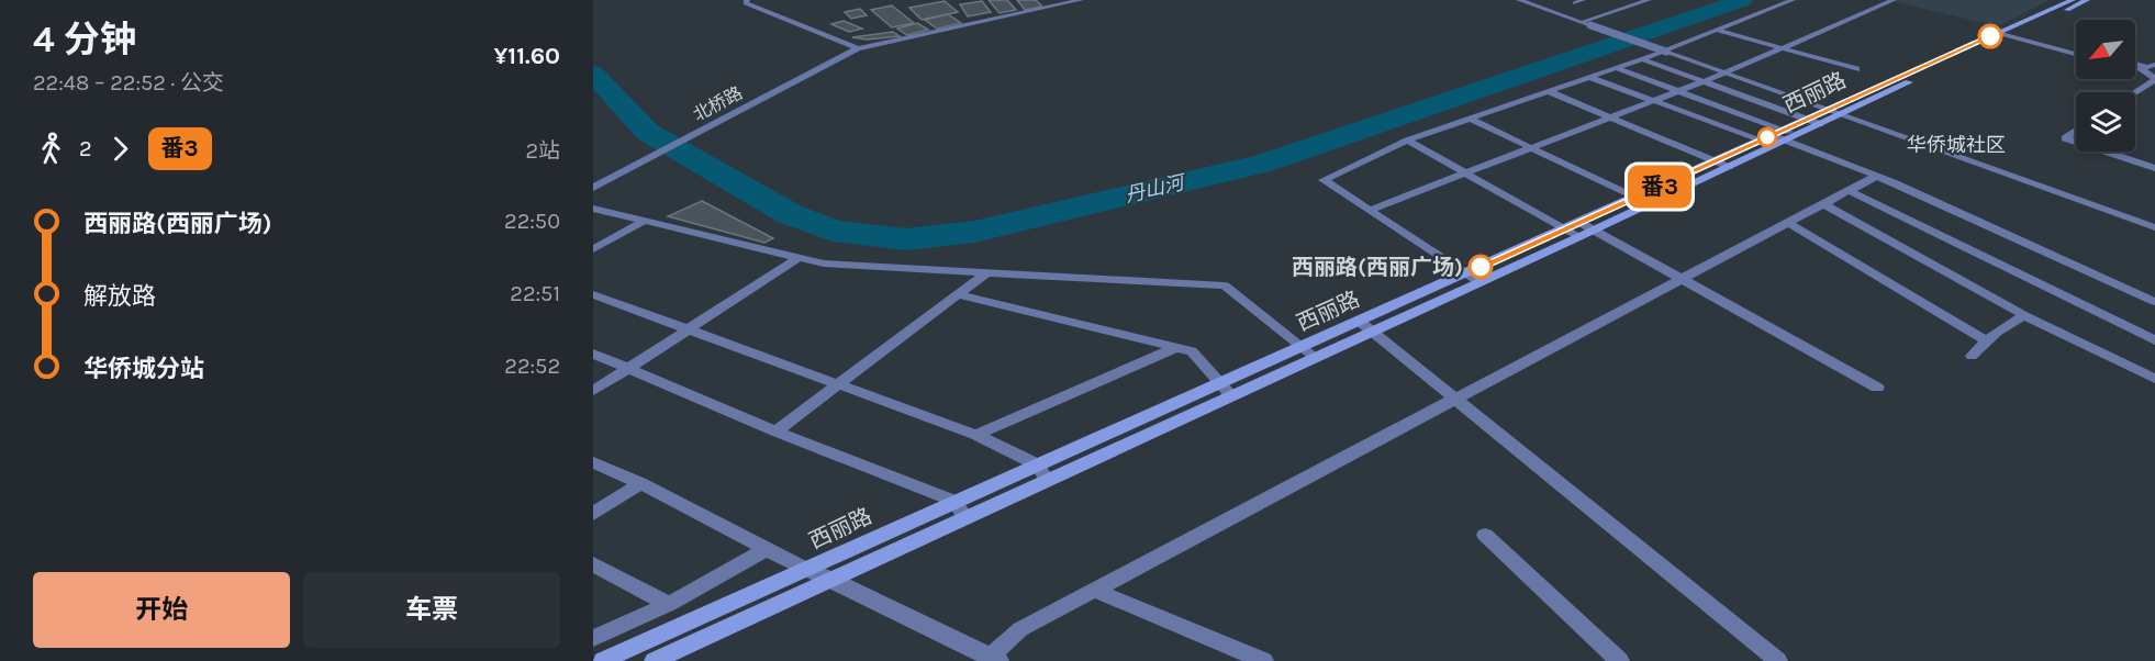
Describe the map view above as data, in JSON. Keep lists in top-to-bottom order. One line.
{"streets":{"main road":["西丽路"],"street":["北桥路"]},"districts":["华侨城社区"],"water":["丹山河"],"places":["西丽路(西丽广场)"],"lines":["bus line 番3"],"north":"bottom left","page":{"heading":["4 分钟","22:48 – 22:52 · 公交","¥11.60"],"on_map":"番3","legs":["2","番3","2站"],"list":[{"name":"西丽路(西丽广场)","value":"22:50"},{"name":"解放路","value":"22:51"},{"name":"华侨城分站","value":"22:52"}],"buttons":["开始","车票"]}}
